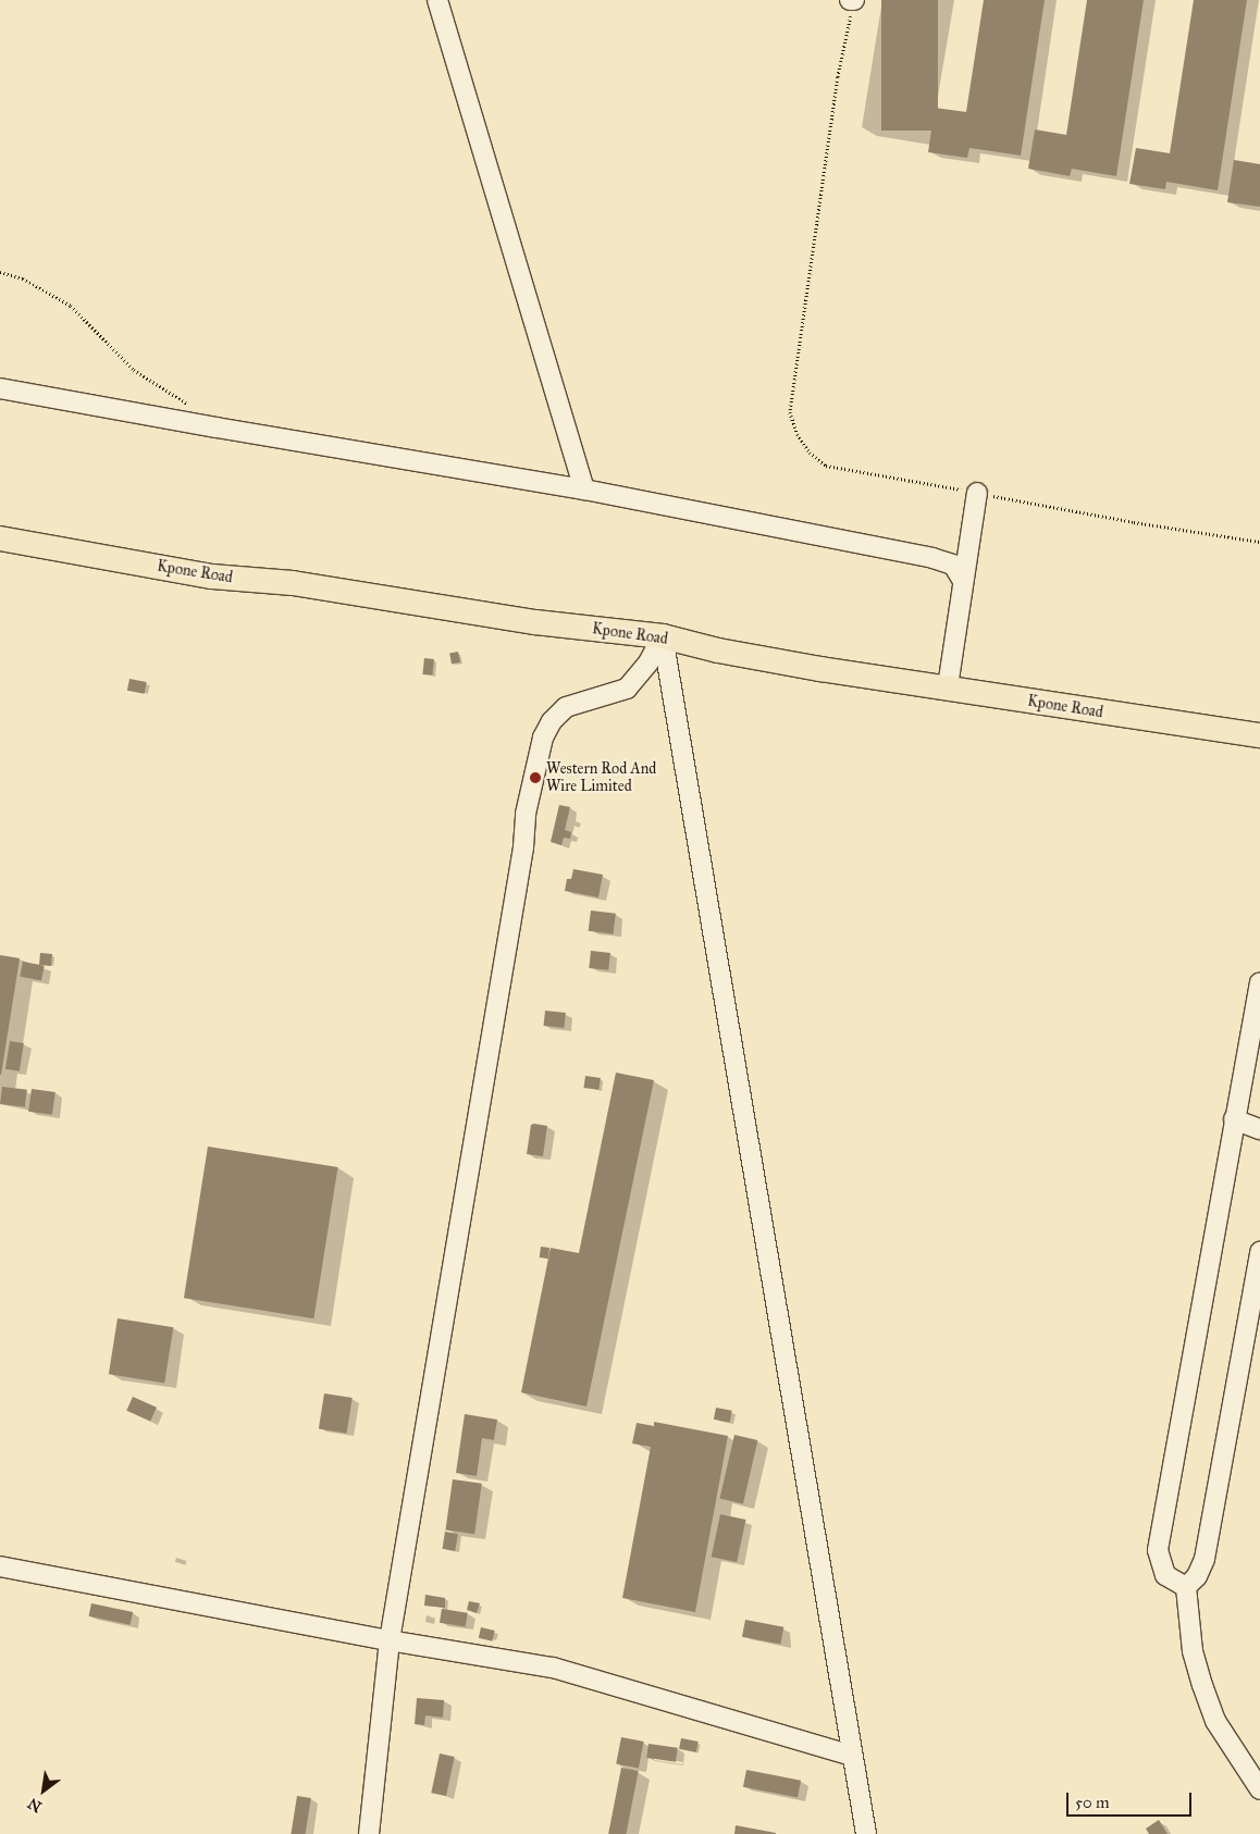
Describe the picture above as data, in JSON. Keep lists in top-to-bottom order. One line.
{"streets":{"main road":["Kpone Road"]},"places":["Western Rod And Wire Limited"],"scale_bar":"50 m","north":"bottom left"}
